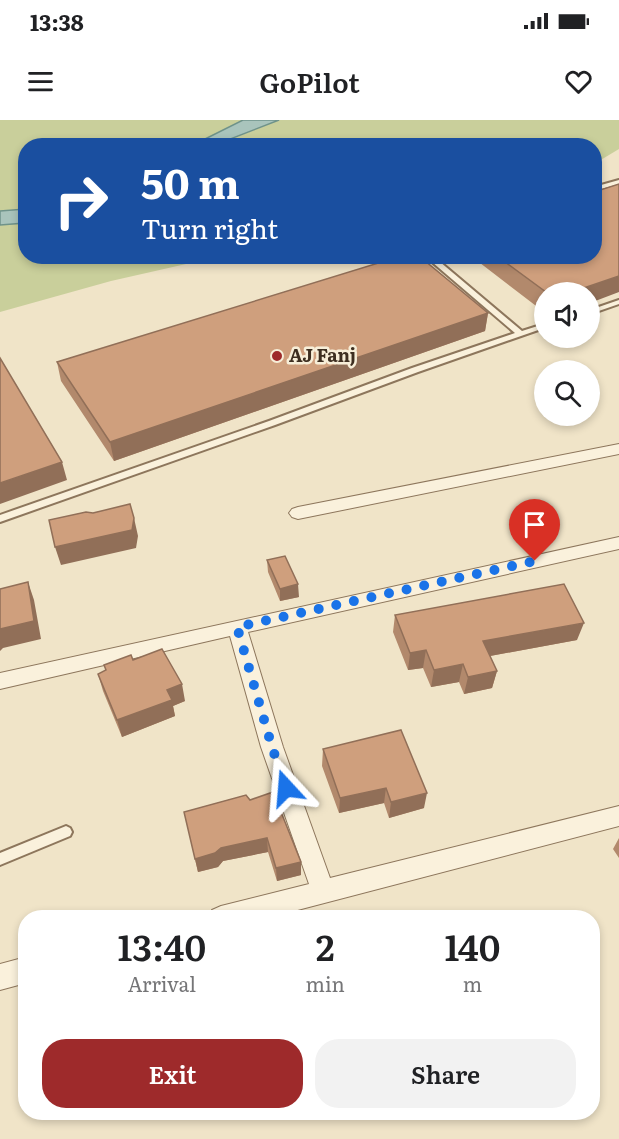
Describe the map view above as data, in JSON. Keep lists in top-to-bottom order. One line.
{"places":["AJ Fanj"],"page":{"status":"13:38","header":"GoPilot","turn":["50 m","Turn right"],"eta":["13:40","Arrival","2","min","140","m"],"buttons":["Exit","Share"]}}
